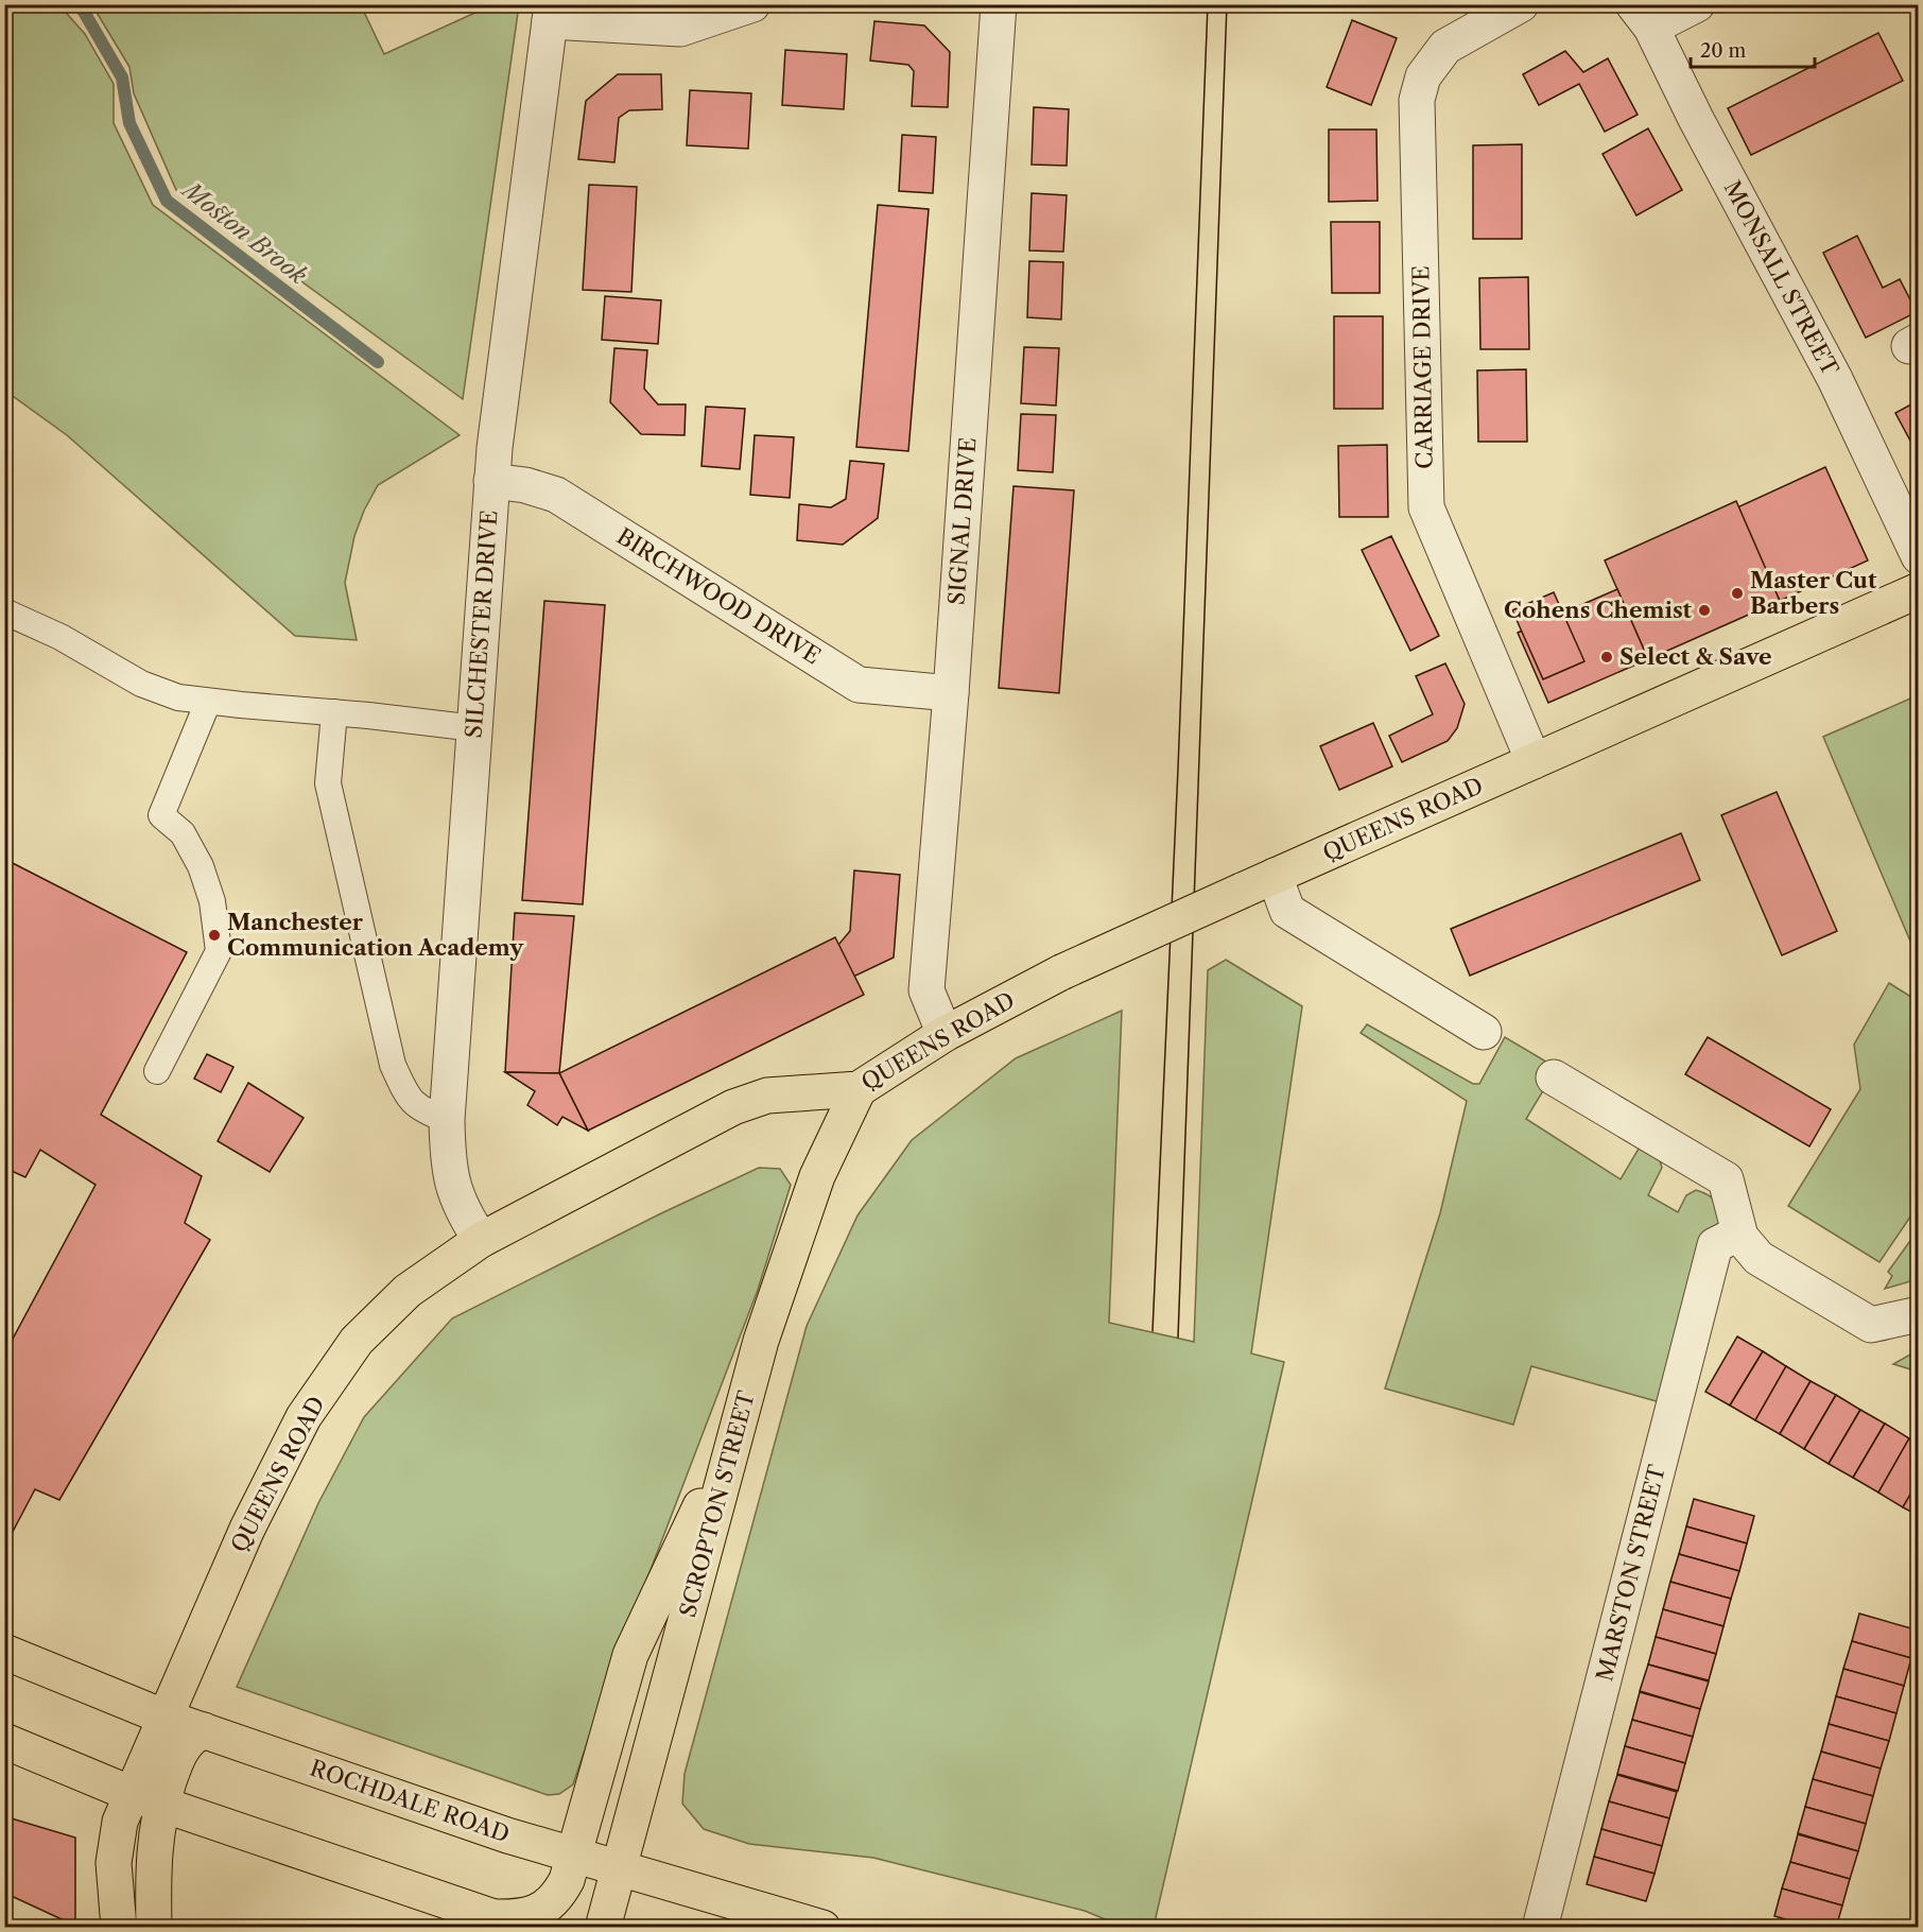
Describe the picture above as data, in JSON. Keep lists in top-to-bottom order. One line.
{"streets":{"main road":["QUEENS ROAD","SCROPTON STREET","ROCHDALE ROAD"],"street":["MONSALL STREET","CARRIAGE DRIVE","SIGNAL DRIVE","BIRCHWOOD DRIVE","SILCHESTER DRIVE","MARSTON STREET"]},"crossings":[["CARRIAGE DRIVE","QUEENS ROAD"],["SIGNAL DRIVE","BIRCHWOOD DRIVE"],["SIGNAL DRIVE","QUEENS ROAD"],["BIRCHWOOD DRIVE","SILCHESTER DRIVE"],["SILCHESTER DRIVE","QUEENS ROAD"],["QUEENS ROAD","SCROPTON STREET"],["QUEENS ROAD","ROCHDALE ROAD"],["SCROPTON STREET","ROCHDALE ROAD"]],"water":["Moston Brook"],"places":["Master Cut Barbers","Cohens Chemist","Select & Save","Manchester Communication Academy"],"scale_bar":"20 m"}
